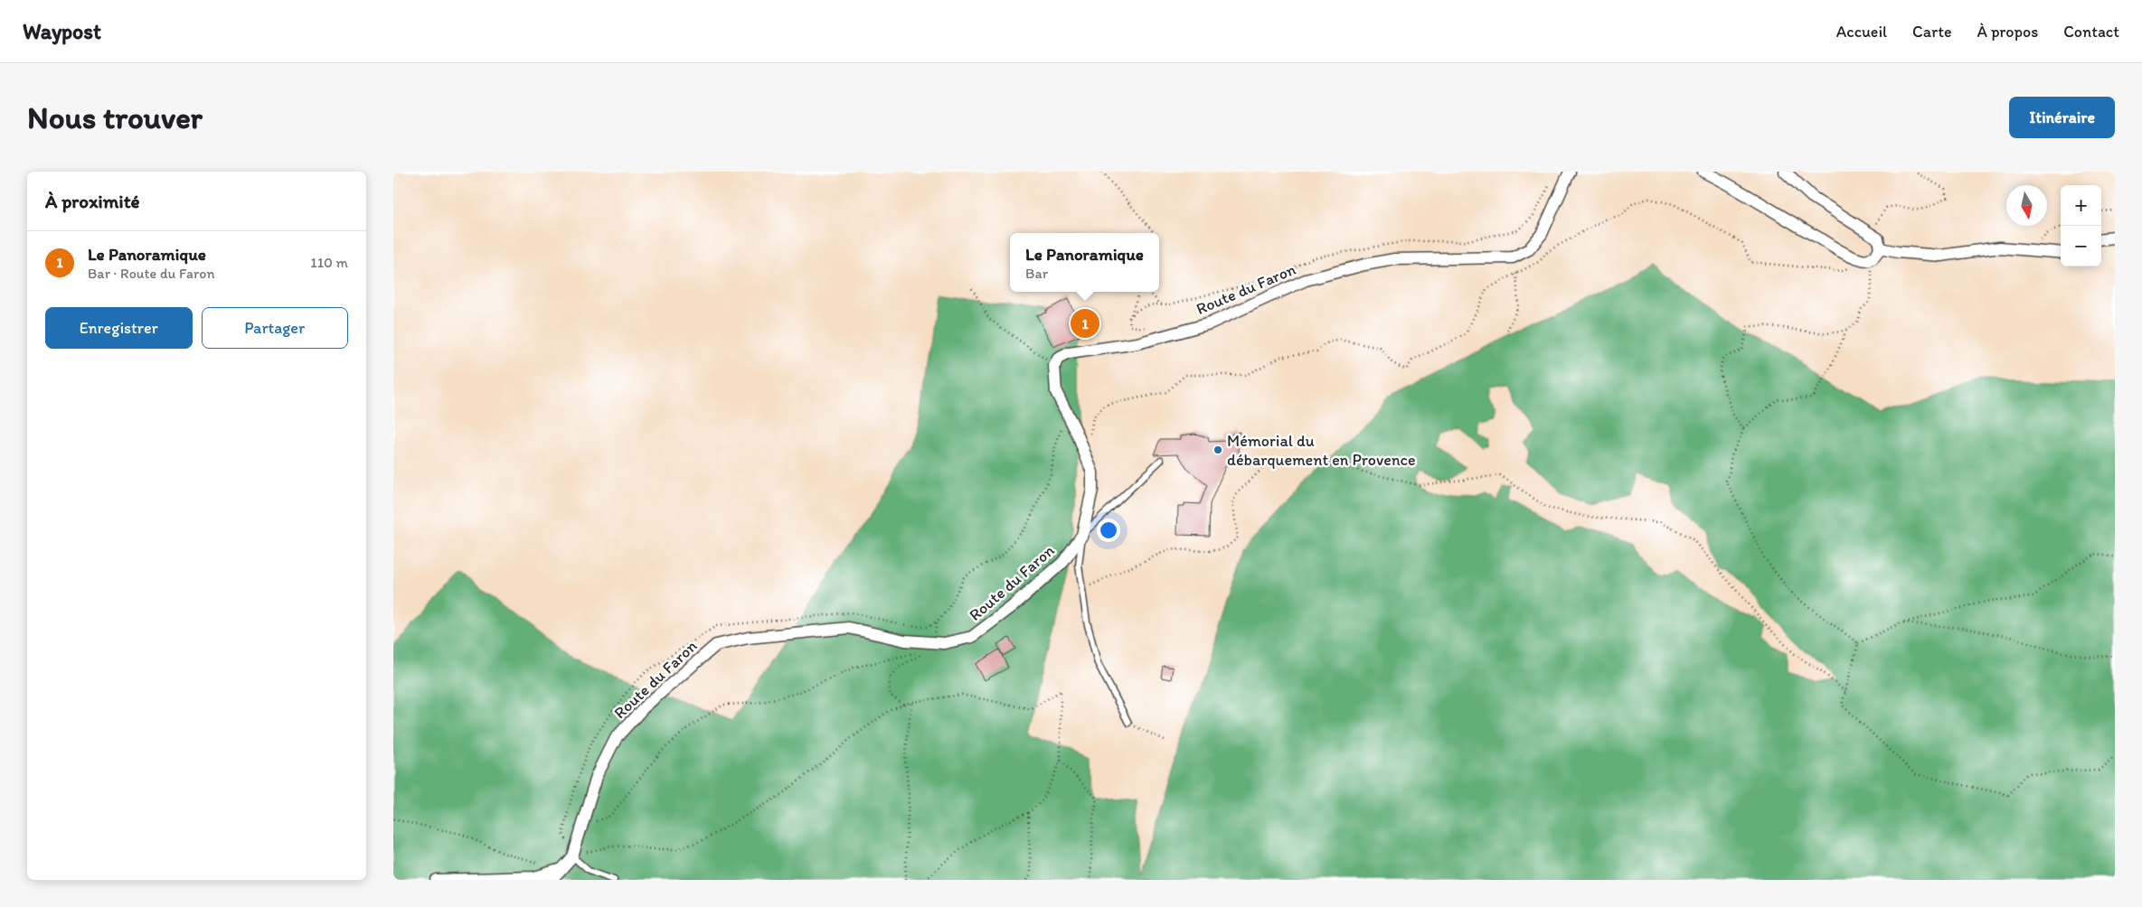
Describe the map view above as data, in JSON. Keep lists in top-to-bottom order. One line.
{"streets":{"street":["Route du Faron"]},"places":["Mémorial du débarquement en Provence"],"north":"bottom","page":{"header":"Waypost","nav":["Accueil","Carte","À propos","Contact"],"buttons":["Itinéraire",["Enregistrer","Partager"]],"title":"Nous trouver","heading":"À proximité","map_buttons":["+","−"],"list":[{"mark":"1","name":"Le Panoramique","note":"Bar · Route du Faron","value":"110 m"}],"popup":["Le Panoramique","Bar"],"pins":"1"}}
